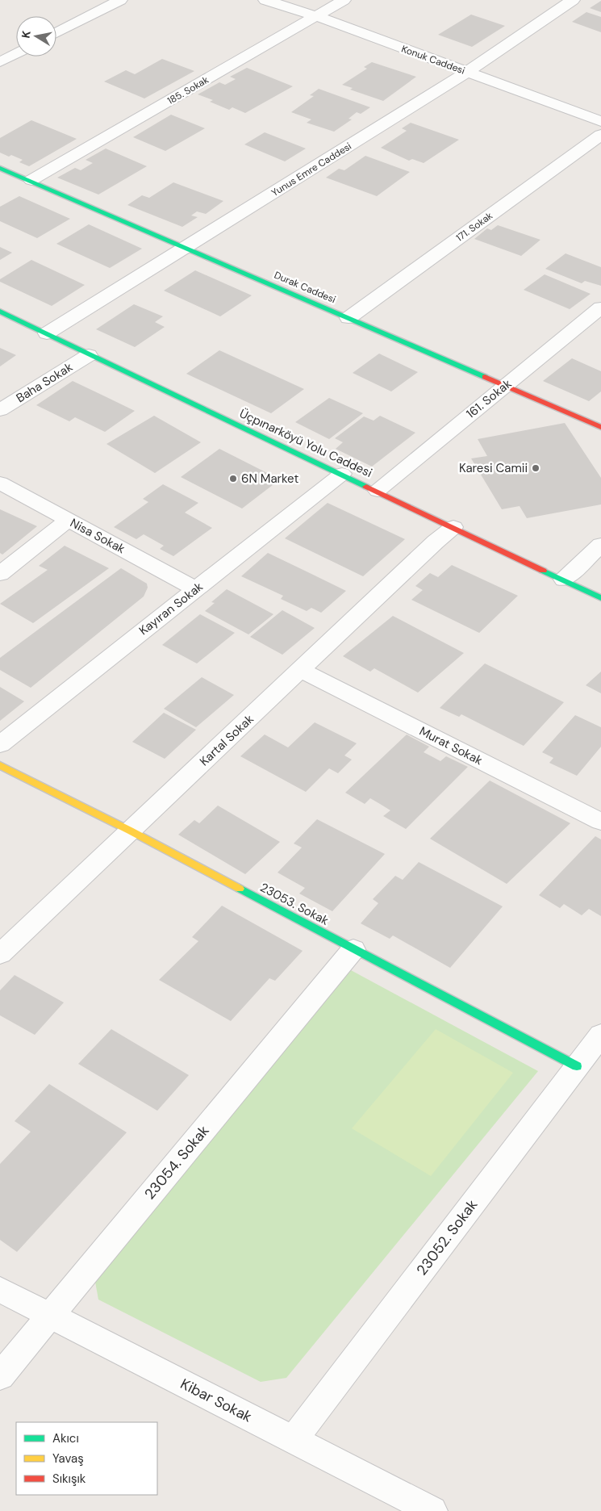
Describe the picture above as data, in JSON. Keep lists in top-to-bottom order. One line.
{"streets":{"street":["Konuk Caddesi","185. Sokak","Yunus Emre Caddesi","171. Sokak","Durak Caddesi","Baha Sokak","161. Sokak","Üçpınarköyü Yolu Caddesi","Nisa Sokak","Kayıran Sokak","Kartal Sokak","Murat Sokak","23053. Sokak","23054. Sokak","23052. Sokak","Kibar Sokak"]},"crossings":[["Konuk Caddesi","185. Sokak"],["Konuk Caddesi","Yunus Emre Caddesi"],["185. Sokak","Durak Caddesi"],["Yunus Emre Caddesi","Durak Caddesi"],["Yunus Emre Caddesi","Üçpınarköyü Yolu Caddesi"],["171. Sokak","Durak Caddesi"],["Durak Caddesi","161. Sokak"],["Baha Sokak","Üçpınarköyü Yolu Caddesi"],["161. Sokak","Üçpınarköyü Yolu Caddesi"],["Üçpınarköyü Yolu Caddesi","Kayıran Sokak"],["Üçpınarköyü Yolu Caddesi","Kartal Sokak"],["Nisa Sokak","Kayıran Sokak"],["Kartal Sokak","Murat Sokak"],["Kartal Sokak","23053. Sokak"],["23053. Sokak","23054. Sokak"],["23053. Sokak","23052. Sokak"],["23054. Sokak","Kibar Sokak"],["23052. Sokak","Kibar Sokak"]],"places":["Karesi Camii","6N Market"],"legend":["Akıcı","Yavaş","Sıkışık"],"north":"left"}
